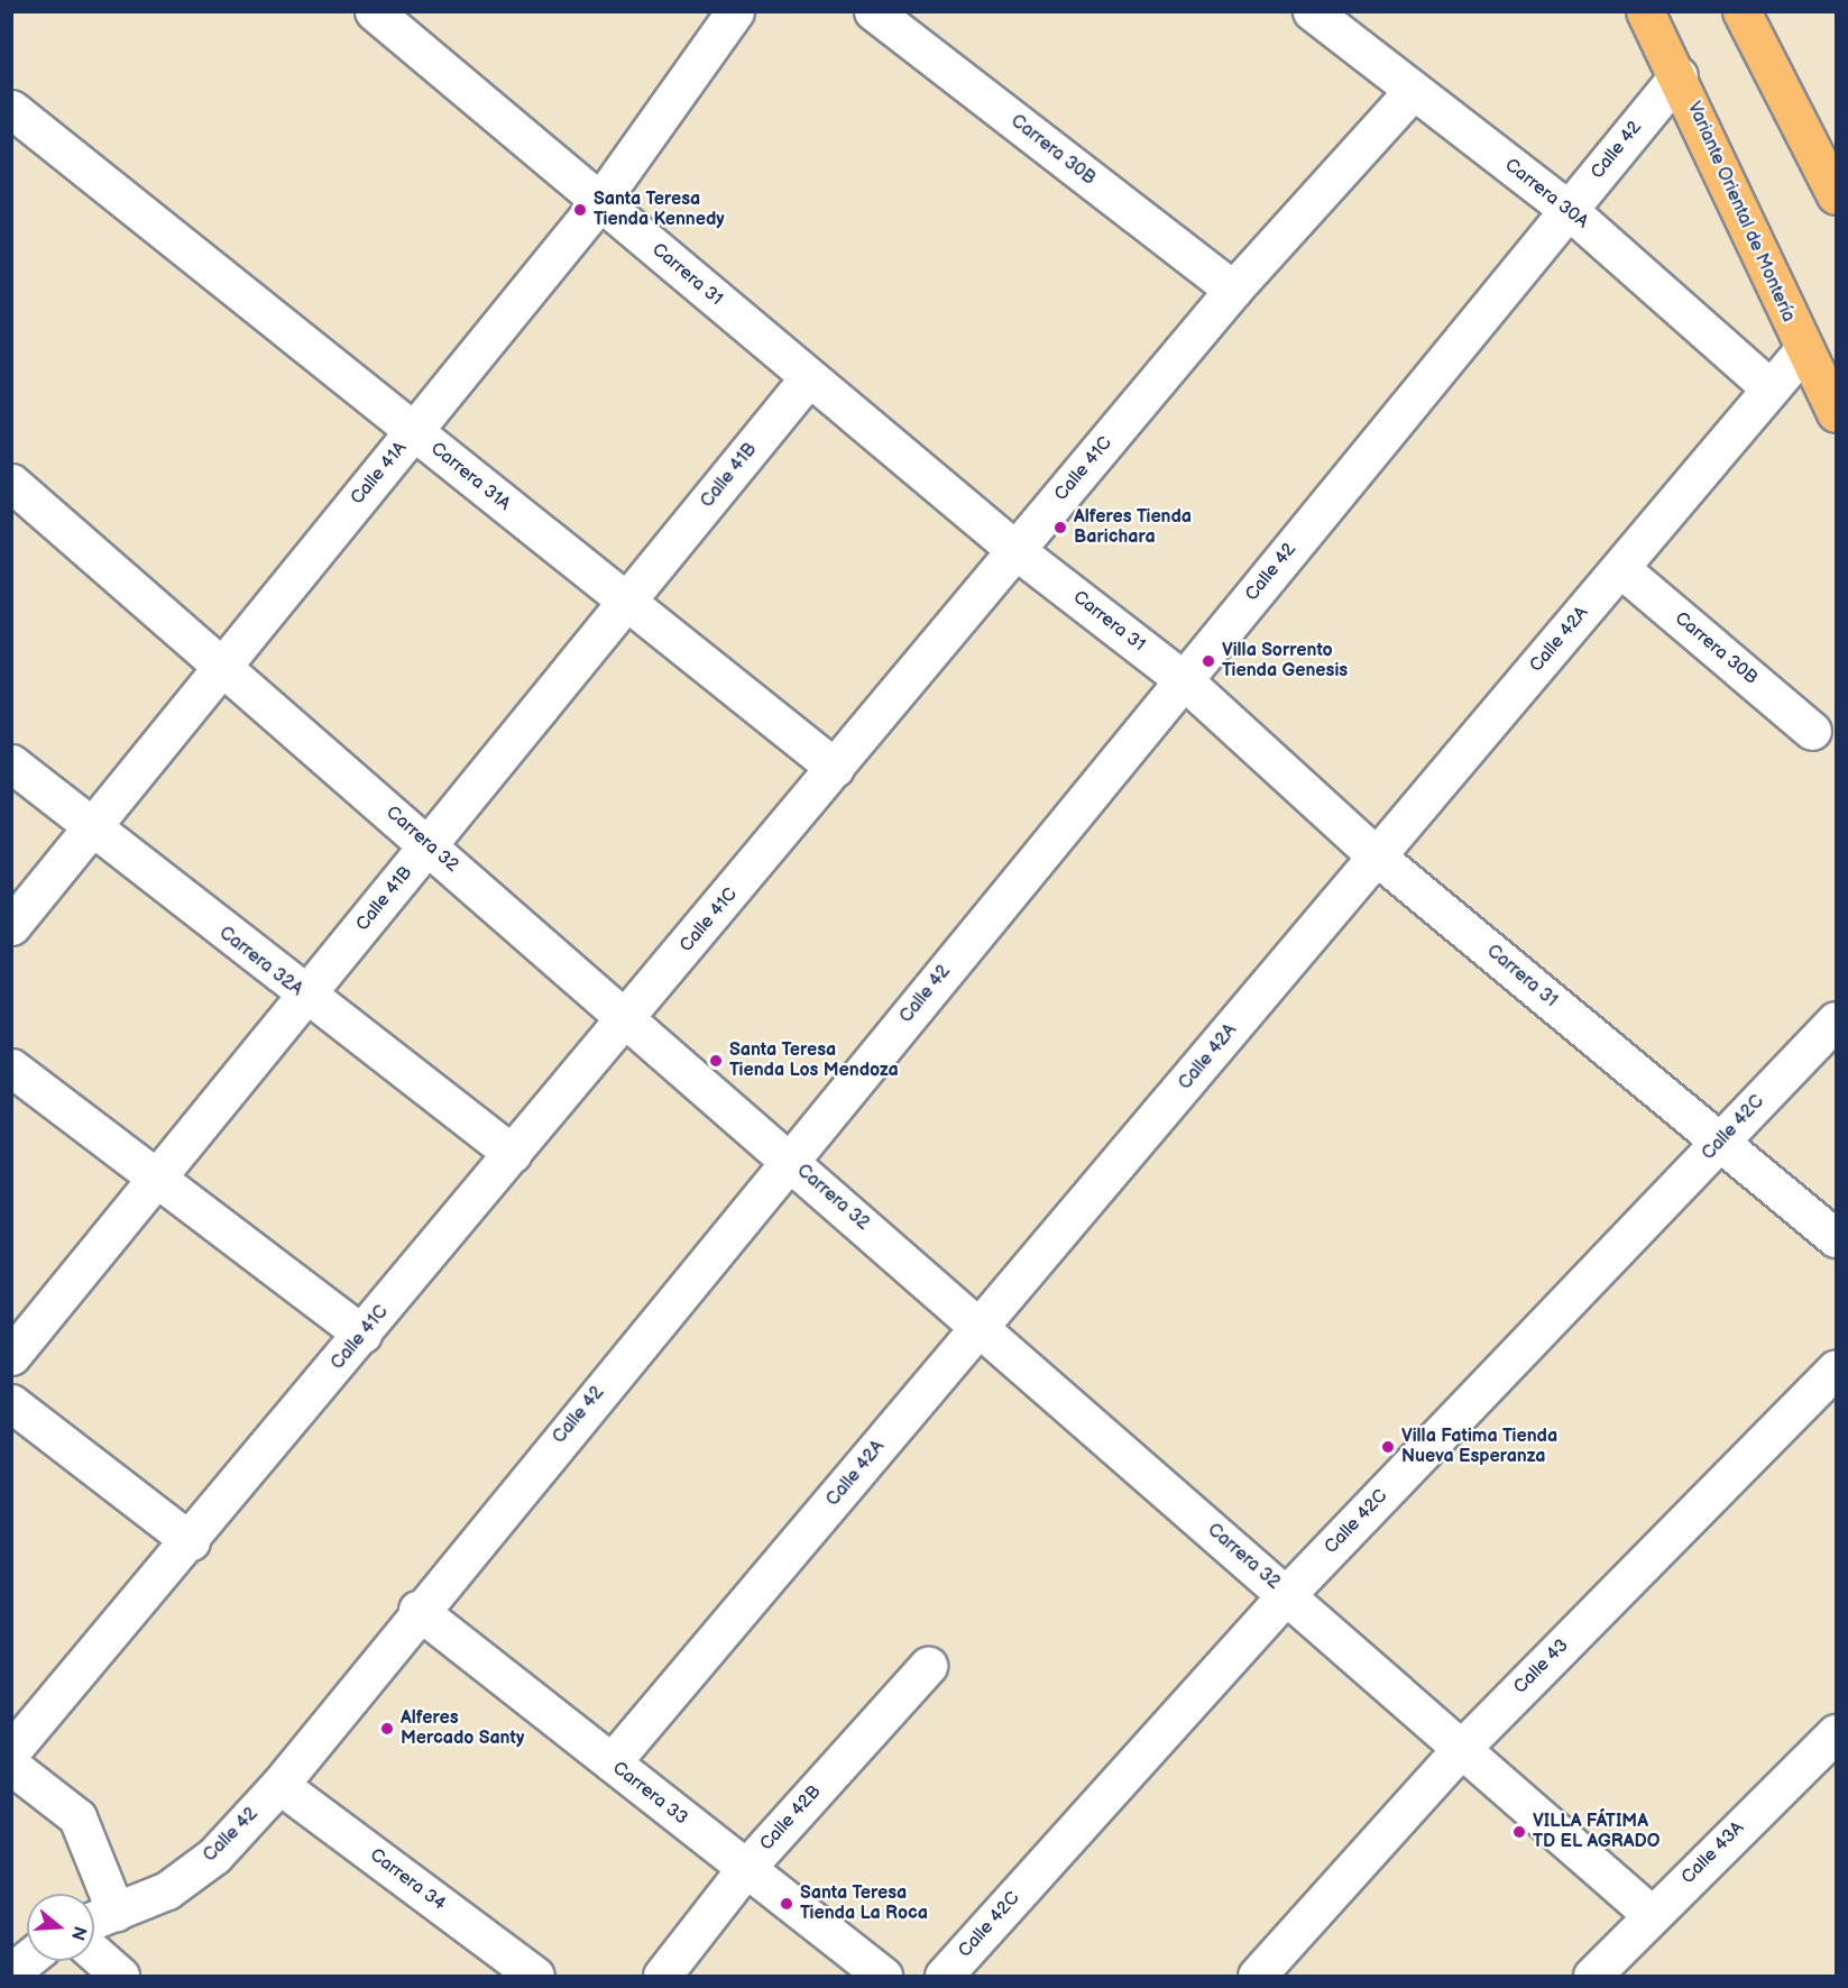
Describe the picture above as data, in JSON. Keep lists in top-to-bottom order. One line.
{"streets":{"highway":["Variante Oriental de Montería"],"street":["Carrera 30B","Calle 42","Carrera 30A","Carrera 31","Calle 41C","Calle 41A","Calle 41B","Carrera 31A","Calle 42A","Carrera 32","Carrera 32A","Calle 42C","Calle 43","Carrera 33","Calle 42B","Calle 43A","Carrera 34"]},"crossings":[["Carrera 30B","Calle 41C"],["Carrera 30B","Calle 42A"],["Calle 42","Carrera 30A"],["Calle 42","Variante Oriental de Montería"],["Calle 42","Carrera 31"],["Calle 42","Carrera 32"],["Calle 42","Carrera 33"],["Calle 42","Carrera 34"],["Carrera 30A","Calle 41C"],["Carrera 30A","Calle 42A"],["Variante Oriental de Montería","Calle 42A"],["Carrera 31","Calle 41C"],["Carrera 31","Calle 41A"],["Carrera 31","Calle 41B"],["Carrera 31","Calle 42A"],["Carrera 31","Calle 42C"],["Calle 41C","Carrera 31A"],["Calle 41C","Carrera 32"],["Calle 41C","Carrera 32A"],["Calle 41A","Carrera 31A"],["Calle 41A","Carrera 32"],["Calle 41A","Carrera 32A"],["Calle 41B","Carrera 31A"],["Calle 41B","Carrera 32"],["Calle 41B","Carrera 32A"],["Calle 42A","Carrera 32"],["Calle 42A","Carrera 33"],["Carrera 32","Calle 42C"],["Carrera 32","Calle 43"],["Carrera 32","Calle 43A"],["Carrera 33","Calle 42B"]],"places":["Santa Teresa Tienda Kennedy","Alferes Tienda Barichara","Villa Sorrento Tienda Genesis","Santa Teresa Tienda Los Mendoza","Villa Fatima Tienda Nueva Esperanza","Alferes Mercado Santy","VILLA FÁTIMA TD EL AGRADO","Santa Teresa Tienda La Roca"],"north":"right"}
